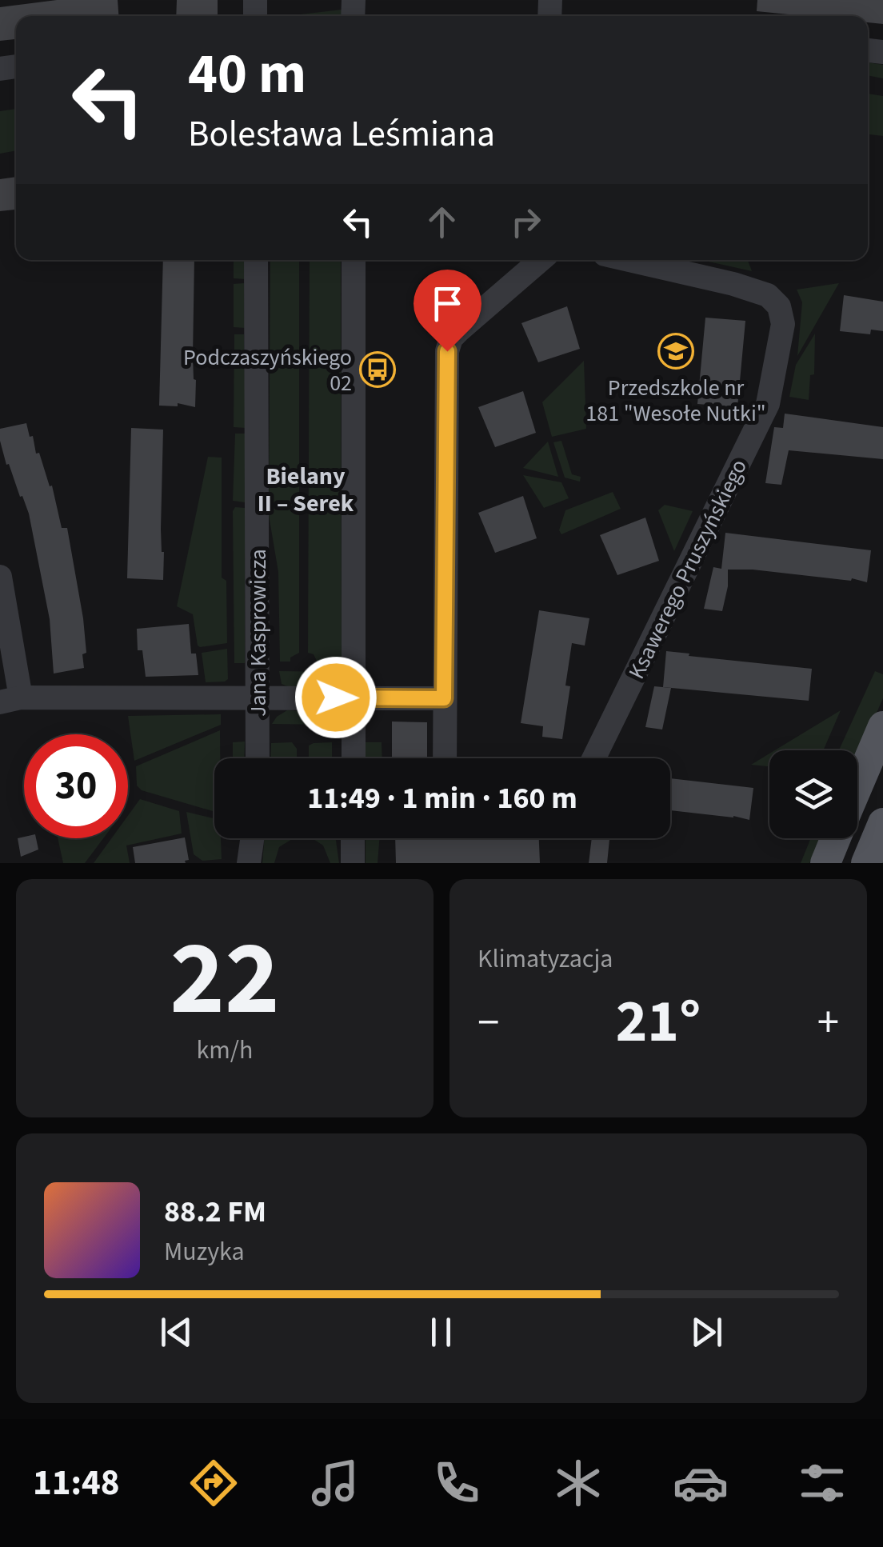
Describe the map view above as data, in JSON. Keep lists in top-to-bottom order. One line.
{"streets":{"street":["Ksawerego Pruszyńskiego","Jana Kasprowicza"]},"districts":["Bielany II – Serek"],"places":{"school or university":["Przedszkole nr 181 \"Wesołe Nutki\""],"bus stop":["Podczaszyńskiego 02"]},"page":{"turn":["40 m","Bolesława Leśmiana"],"limit":"30","trip":"11:49 · 1 min · 160 m","tile":[["22","km/h"],"Klimatyzacja"],"heat":["−","21°","+"],"song":["88.2 FM","Muzyka"],"tabs":"11:48"}}
